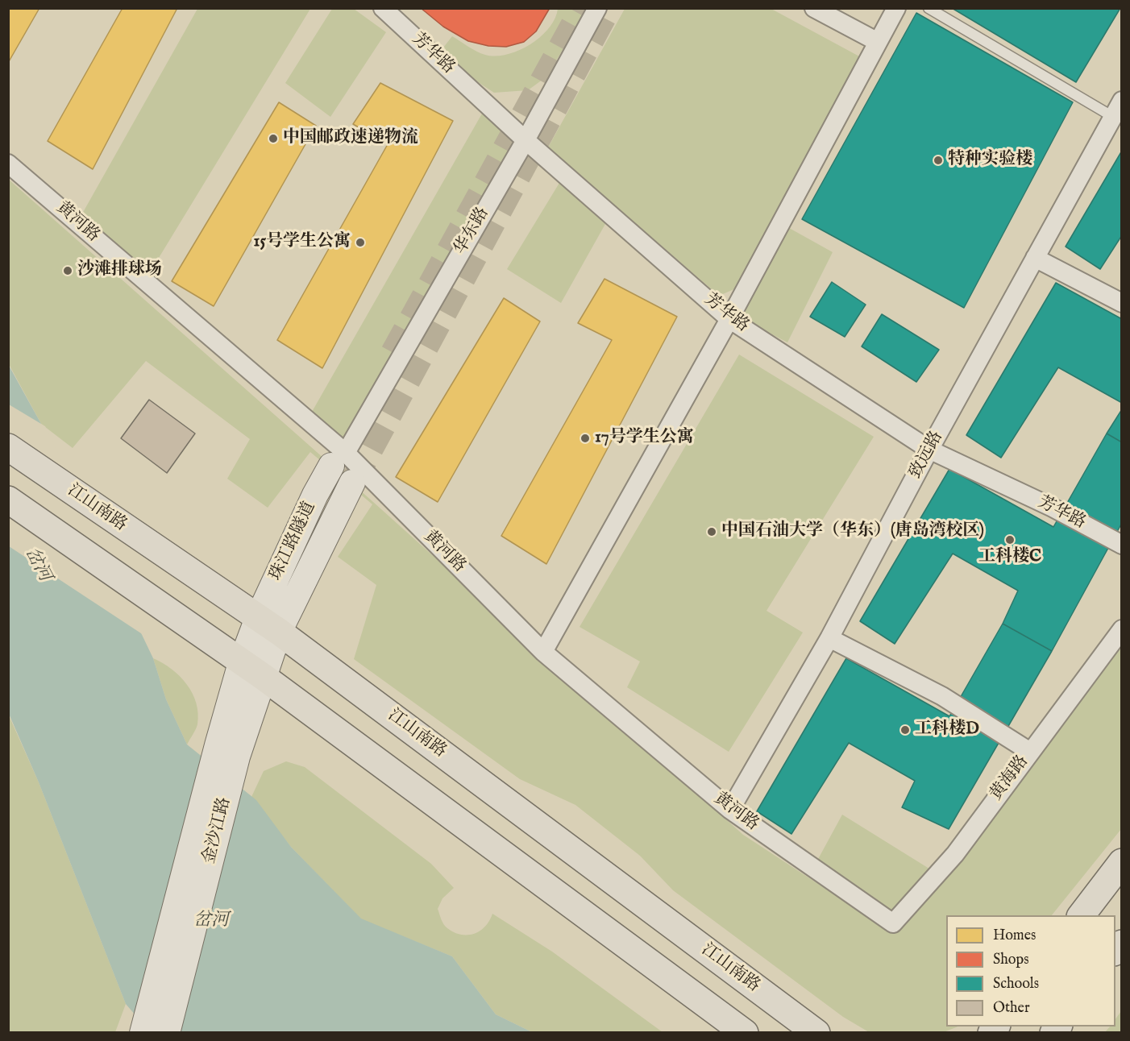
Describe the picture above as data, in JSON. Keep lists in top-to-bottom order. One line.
{"streets":{"main road":["江山南路","珠江路隧道","金沙江路"],"street":["芳华路","黄河路","华东路","致远路","黄海路"]},"crossings":[["芳华路","华东路"],["芳华路","致远路"],["黄河路","华东路"],["黄河路","致远路"],["黄河路","珠江路隧道"],["黄河路","黄海路"],["华东路","珠江路隧道"],["江山南路","珠江路隧道"],["江山南路","金沙江路"],["珠江路隧道","金沙江路"]],"water":["岔河"],"places":["中国邮政速递物流","特种实验楼","15号学生公寓","沙滩排球场","17号学生公寓","中国石油大学（华东）(唐岛湾校区)","工科楼C","工科楼D"],"legend":["Homes","Shops","Schools","Other"]}
